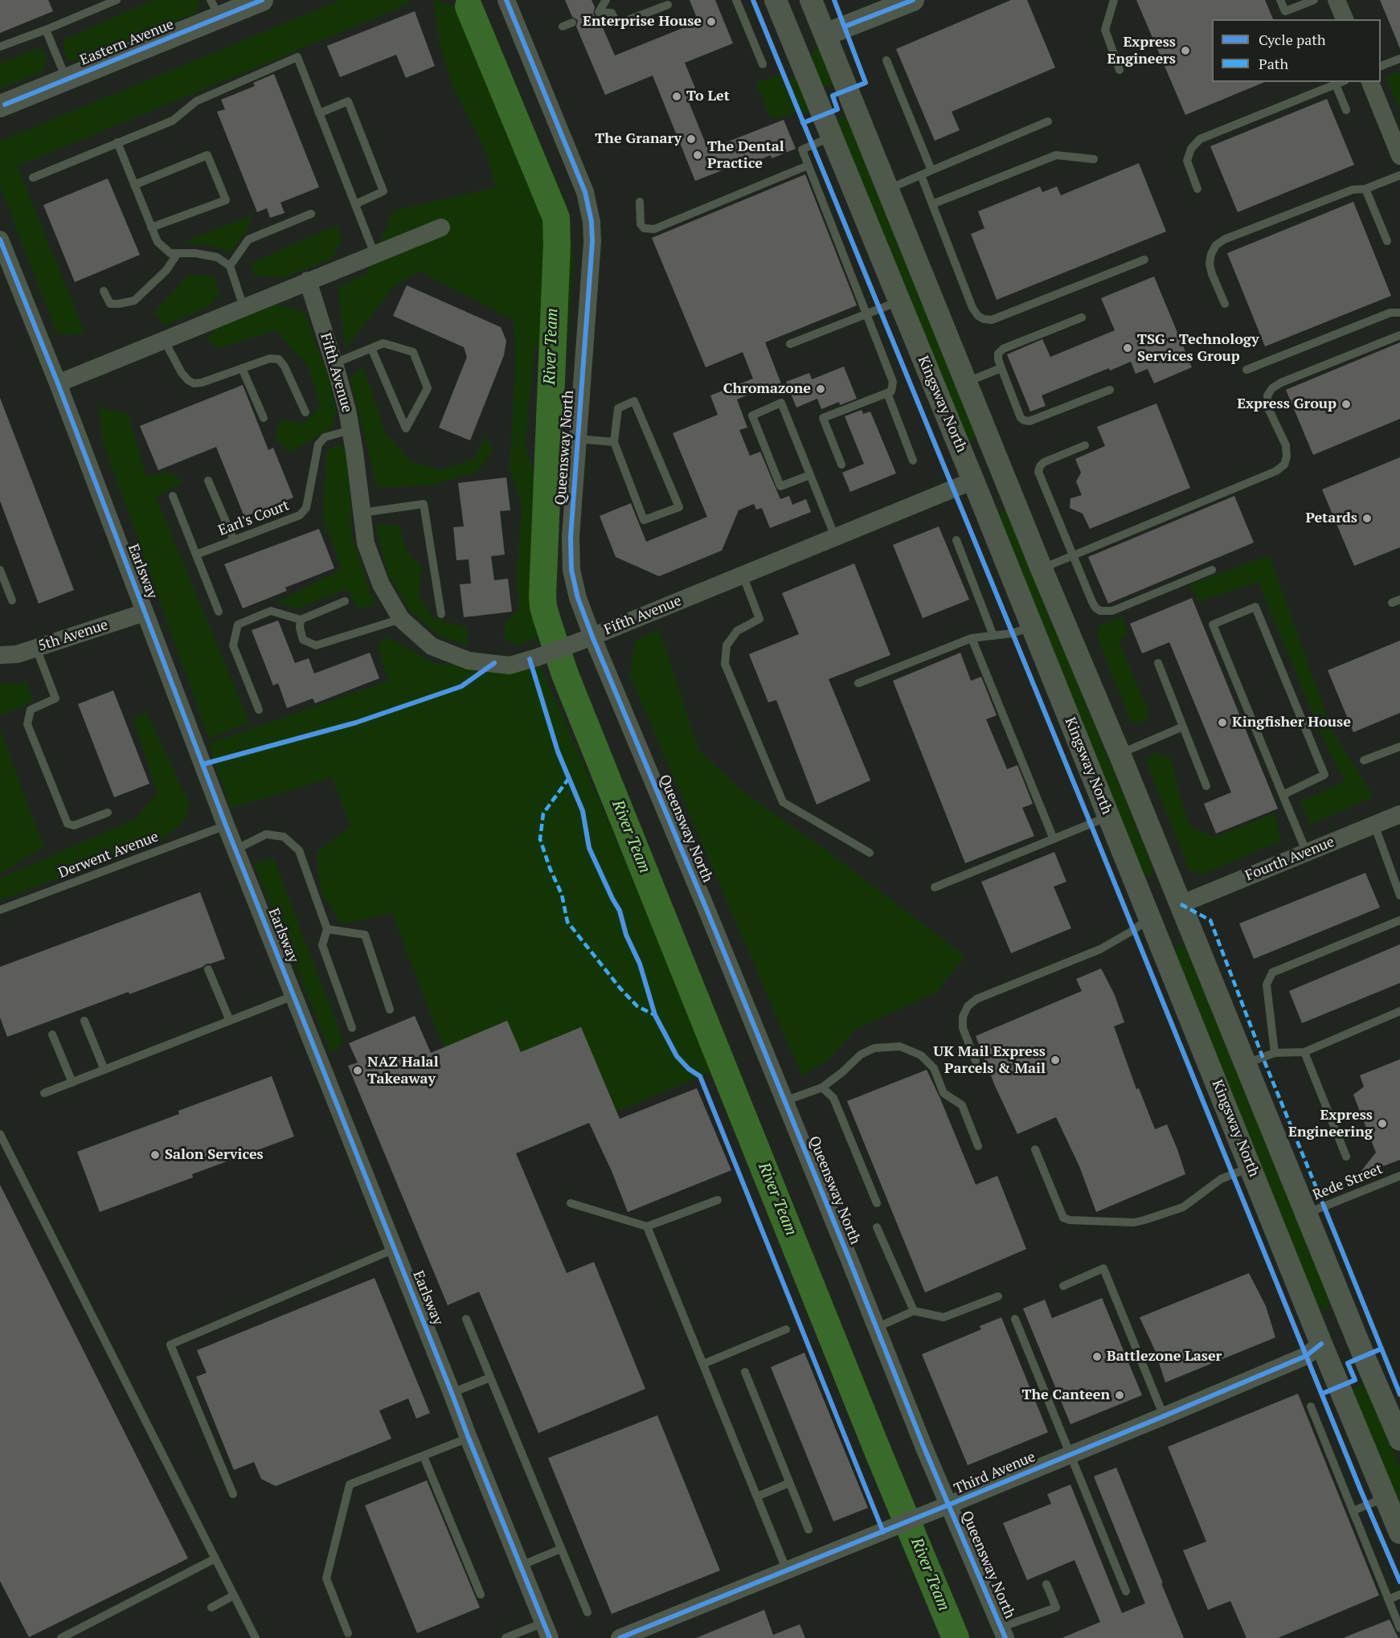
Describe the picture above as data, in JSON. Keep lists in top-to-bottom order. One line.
{"streets":{"street":["Eastern Avenue","Fifth Avenue","Kingsway North","Queensway North","Earlsway","5th Avenue","Fourth Avenue","Third Avenue"],"lane":["Earl's Court","Derwent Avenue","Rede Street"]},"crossings":[["Fifth Avenue","Kingsway North"],["Fifth Avenue","Queensway North"],["Fifth Avenue","Earl's Court"],["Kingsway North","Fourth Avenue"],["Kingsway North","Rede Street"],["Kingsway North","Third Avenue"],["Queensway North","Third Avenue"],["Earlsway","5th Avenue"],["Earlsway","Derwent Avenue"]],"water":["River Team"],"places":["Enterprise House","Express Engineers","To Let","The Granary","The Dental Practice","TSG - Technology Services Group","Chromazone","Express Group","Petards","Kingfisher House","UK Mail Express Parcels & Mail","NAZ Halal Takeaway","Express Engineering","Salon Services","Battlezone Laser","The Canteen"],"legend":["Cycle path","Path"]}
